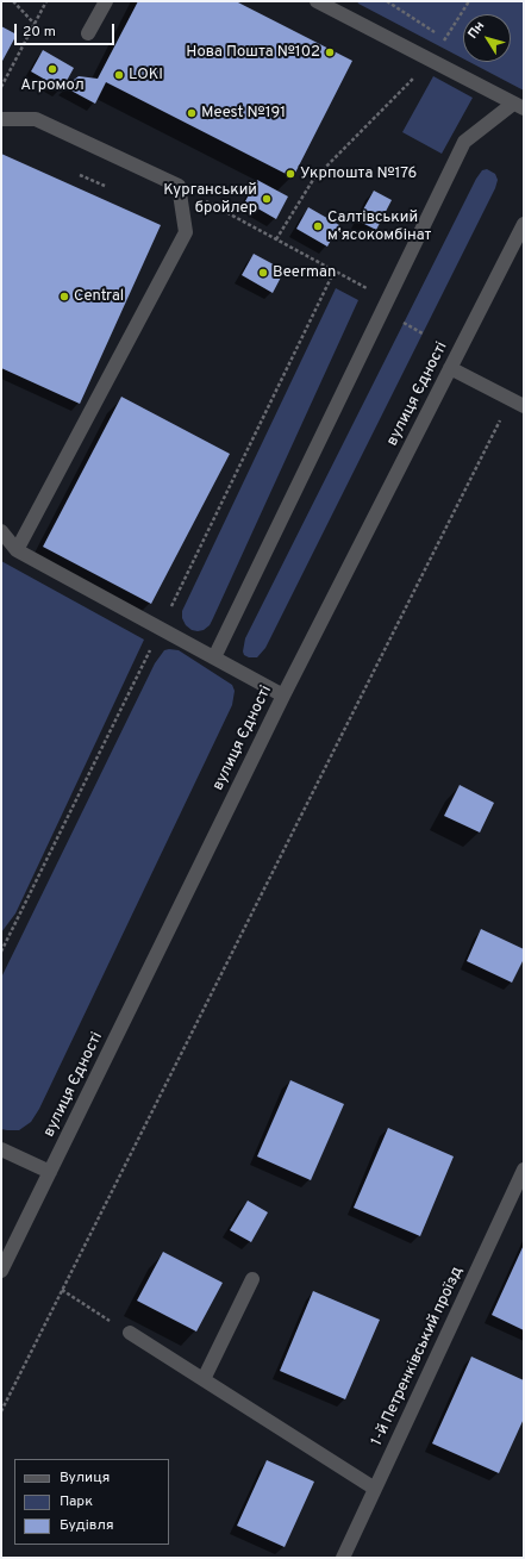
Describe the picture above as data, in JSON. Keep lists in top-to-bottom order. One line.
{"streets":{"street":["вулиця Єдності","1-й Петренківський проїзд"]},"places":["Нова Пошта №102","Агромол","LOKI","Meest №191","Укрпошта №176","Курганський бройлер","Салтівський мʼясокомбінат","Beerman","Central"],"legend":["Вулиця","Парк","Будівля"],"scale_bar":"20 m","north":"top left"}
